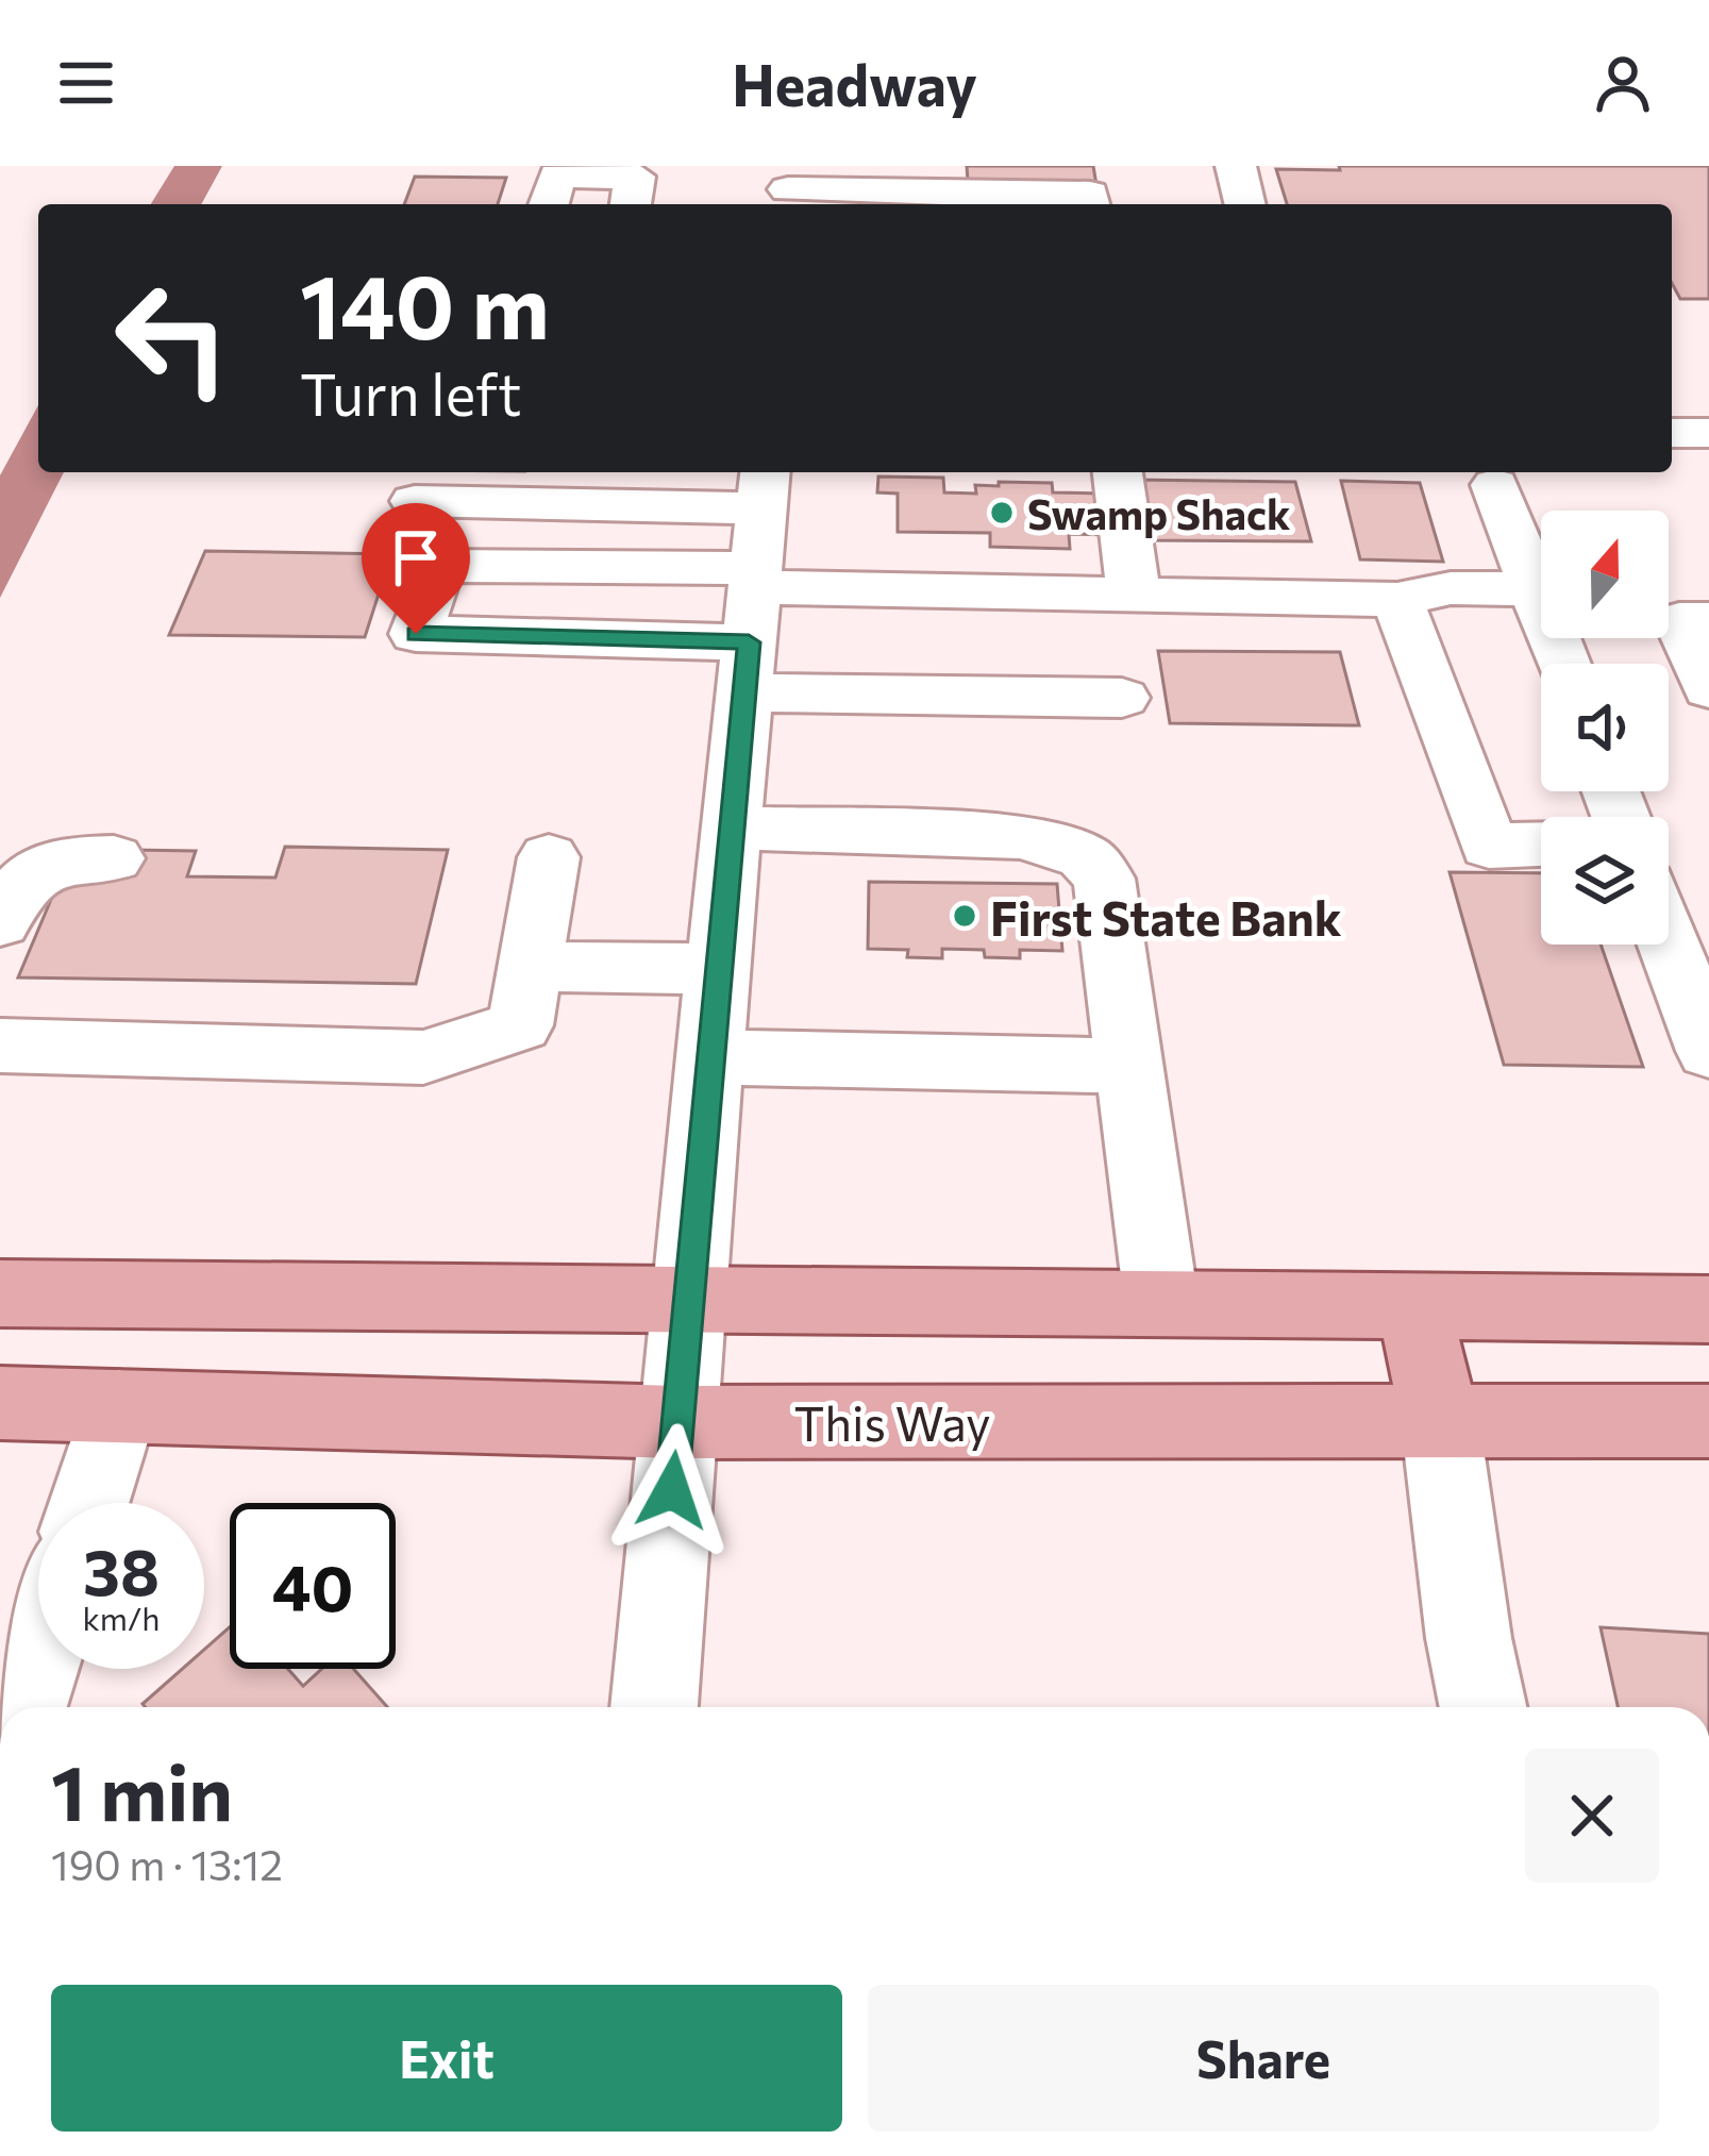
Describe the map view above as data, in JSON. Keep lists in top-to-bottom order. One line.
{"streets":{"main road":["This Way"]},"places":["Swamp Shack","First State Bank"],"north":"top","page":{"header":"Headway","turn":["140 m","Turn left"],"speed":"38 km/h","limit":"40","heading":["1 min","190 m · 13:12"],"buttons":["Exit","Share"]}}
